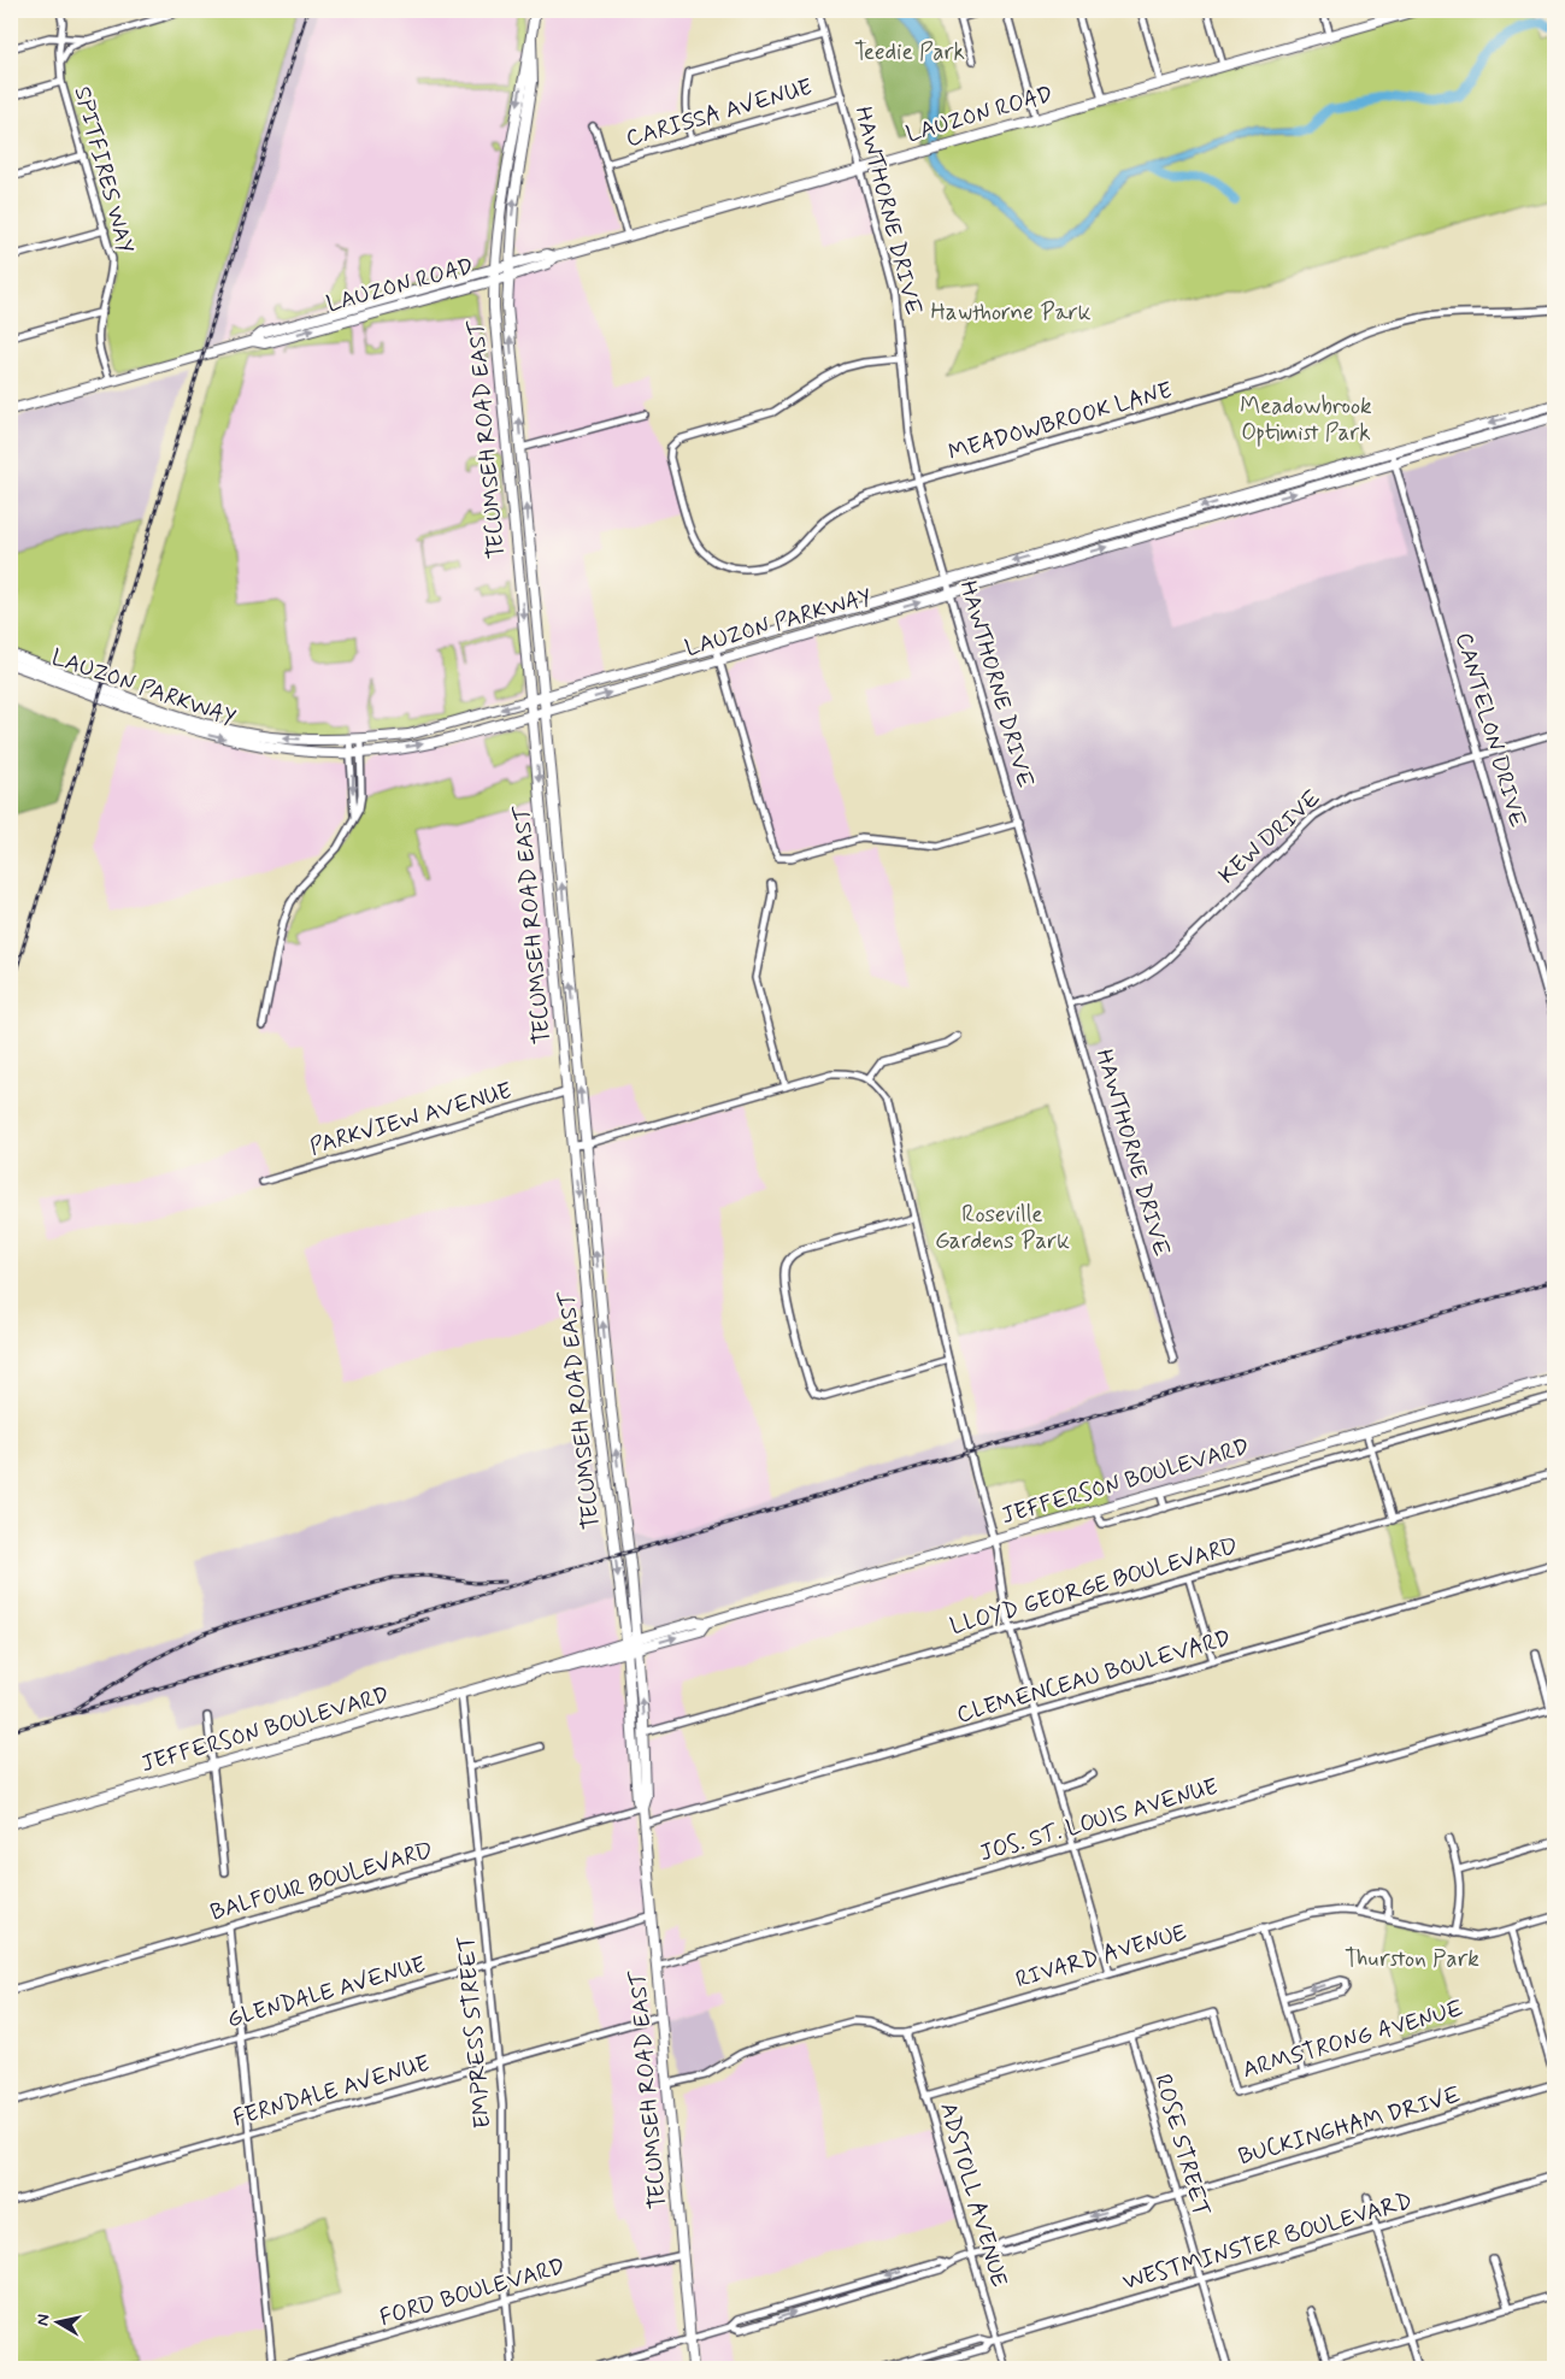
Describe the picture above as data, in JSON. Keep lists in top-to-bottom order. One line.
{"streets":{"main road":["LAUZON ROAD","TECUMSEH ROAD EAST","LAUZON PARKWAY","JEFFERSON BOULEVARD"],"street":["CARISSA AVENUE","SPITFIRES WAY","HAWTHORNE DRIVE","MEADOWBROOK LANE","CANTELON DRIVE","KEW DRIVE","PARKVIEW AVENUE","LLOYD GEORGE BOULEVARD","CLEMENCEAU BOULEVARD","JOS. ST. LOUIS AVENUE","BALFOUR BOULEVARD","RIVARD AVENUE","GLENDALE AVENUE","EMPRESS STREET","ARMSTRONG AVENUE","FERNDALE AVENUE","BUCKINGHAM DRIVE","ROSE STREET","ADSTOLL AVENUE","WESTMINSTER BOULEVARD","FORD BOULEVARD"]},"crossings":[["CARISSA AVENUE","HAWTHORNE DRIVE"],["LAUZON ROAD","SPITFIRES WAY"],["LAUZON ROAD","HAWTHORNE DRIVE"],["LAUZON ROAD","TECUMSEH ROAD EAST"],["HAWTHORNE DRIVE","MEADOWBROOK LANE"],["HAWTHORNE DRIVE","LAUZON PARKWAY"],["HAWTHORNE DRIVE","KEW DRIVE"],["TECUMSEH ROAD EAST","LAUZON PARKWAY"],["TECUMSEH ROAD EAST","PARKVIEW AVENUE"],["TECUMSEH ROAD EAST","JEFFERSON BOULEVARD"],["TECUMSEH ROAD EAST","LLOYD GEORGE BOULEVARD"],["TECUMSEH ROAD EAST","CLEMENCEAU BOULEVARD"],["TECUMSEH ROAD EAST","JOS. ST. LOUIS AVENUE"],["TECUMSEH ROAD EAST","BALFOUR BOULEVARD"],["TECUMSEH ROAD EAST","GLENDALE AVENUE"],["TECUMSEH ROAD EAST","FERNDALE AVENUE"],["TECUMSEH ROAD EAST","BUCKINGHAM DRIVE"],["TECUMSEH ROAD EAST","FORD BOULEVARD"],["LAUZON PARKWAY","CANTELON DRIVE"],["CANTELON DRIVE","KEW DRIVE"],["JEFFERSON BOULEVARD","EMPRESS STREET"],["BALFOUR BOULEVARD","EMPRESS STREET"],["RIVARD AVENUE","ADSTOLL AVENUE"],["GLENDALE AVENUE","EMPRESS STREET"],["EMPRESS STREET","FERNDALE AVENUE"],["EMPRESS STREET","FORD BOULEVARD"],["ARMSTRONG AVENUE","ROSE STREET"],["ARMSTRONG AVENUE","ADSTOLL AVENUE"],["BUCKINGHAM DRIVE","ROSE STREET"],["BUCKINGHAM DRIVE","ADSTOLL AVENUE"],["ROSE STREET","WESTMINSTER BOULEVARD"],["ADSTOLL AVENUE","WESTMINSTER BOULEVARD"]],"parks":["Teedie Park","Hawthorne Park","Meadowbrook Optimist Park","Roseville Gardens Park","Thurston Park"],"north":"left"}
